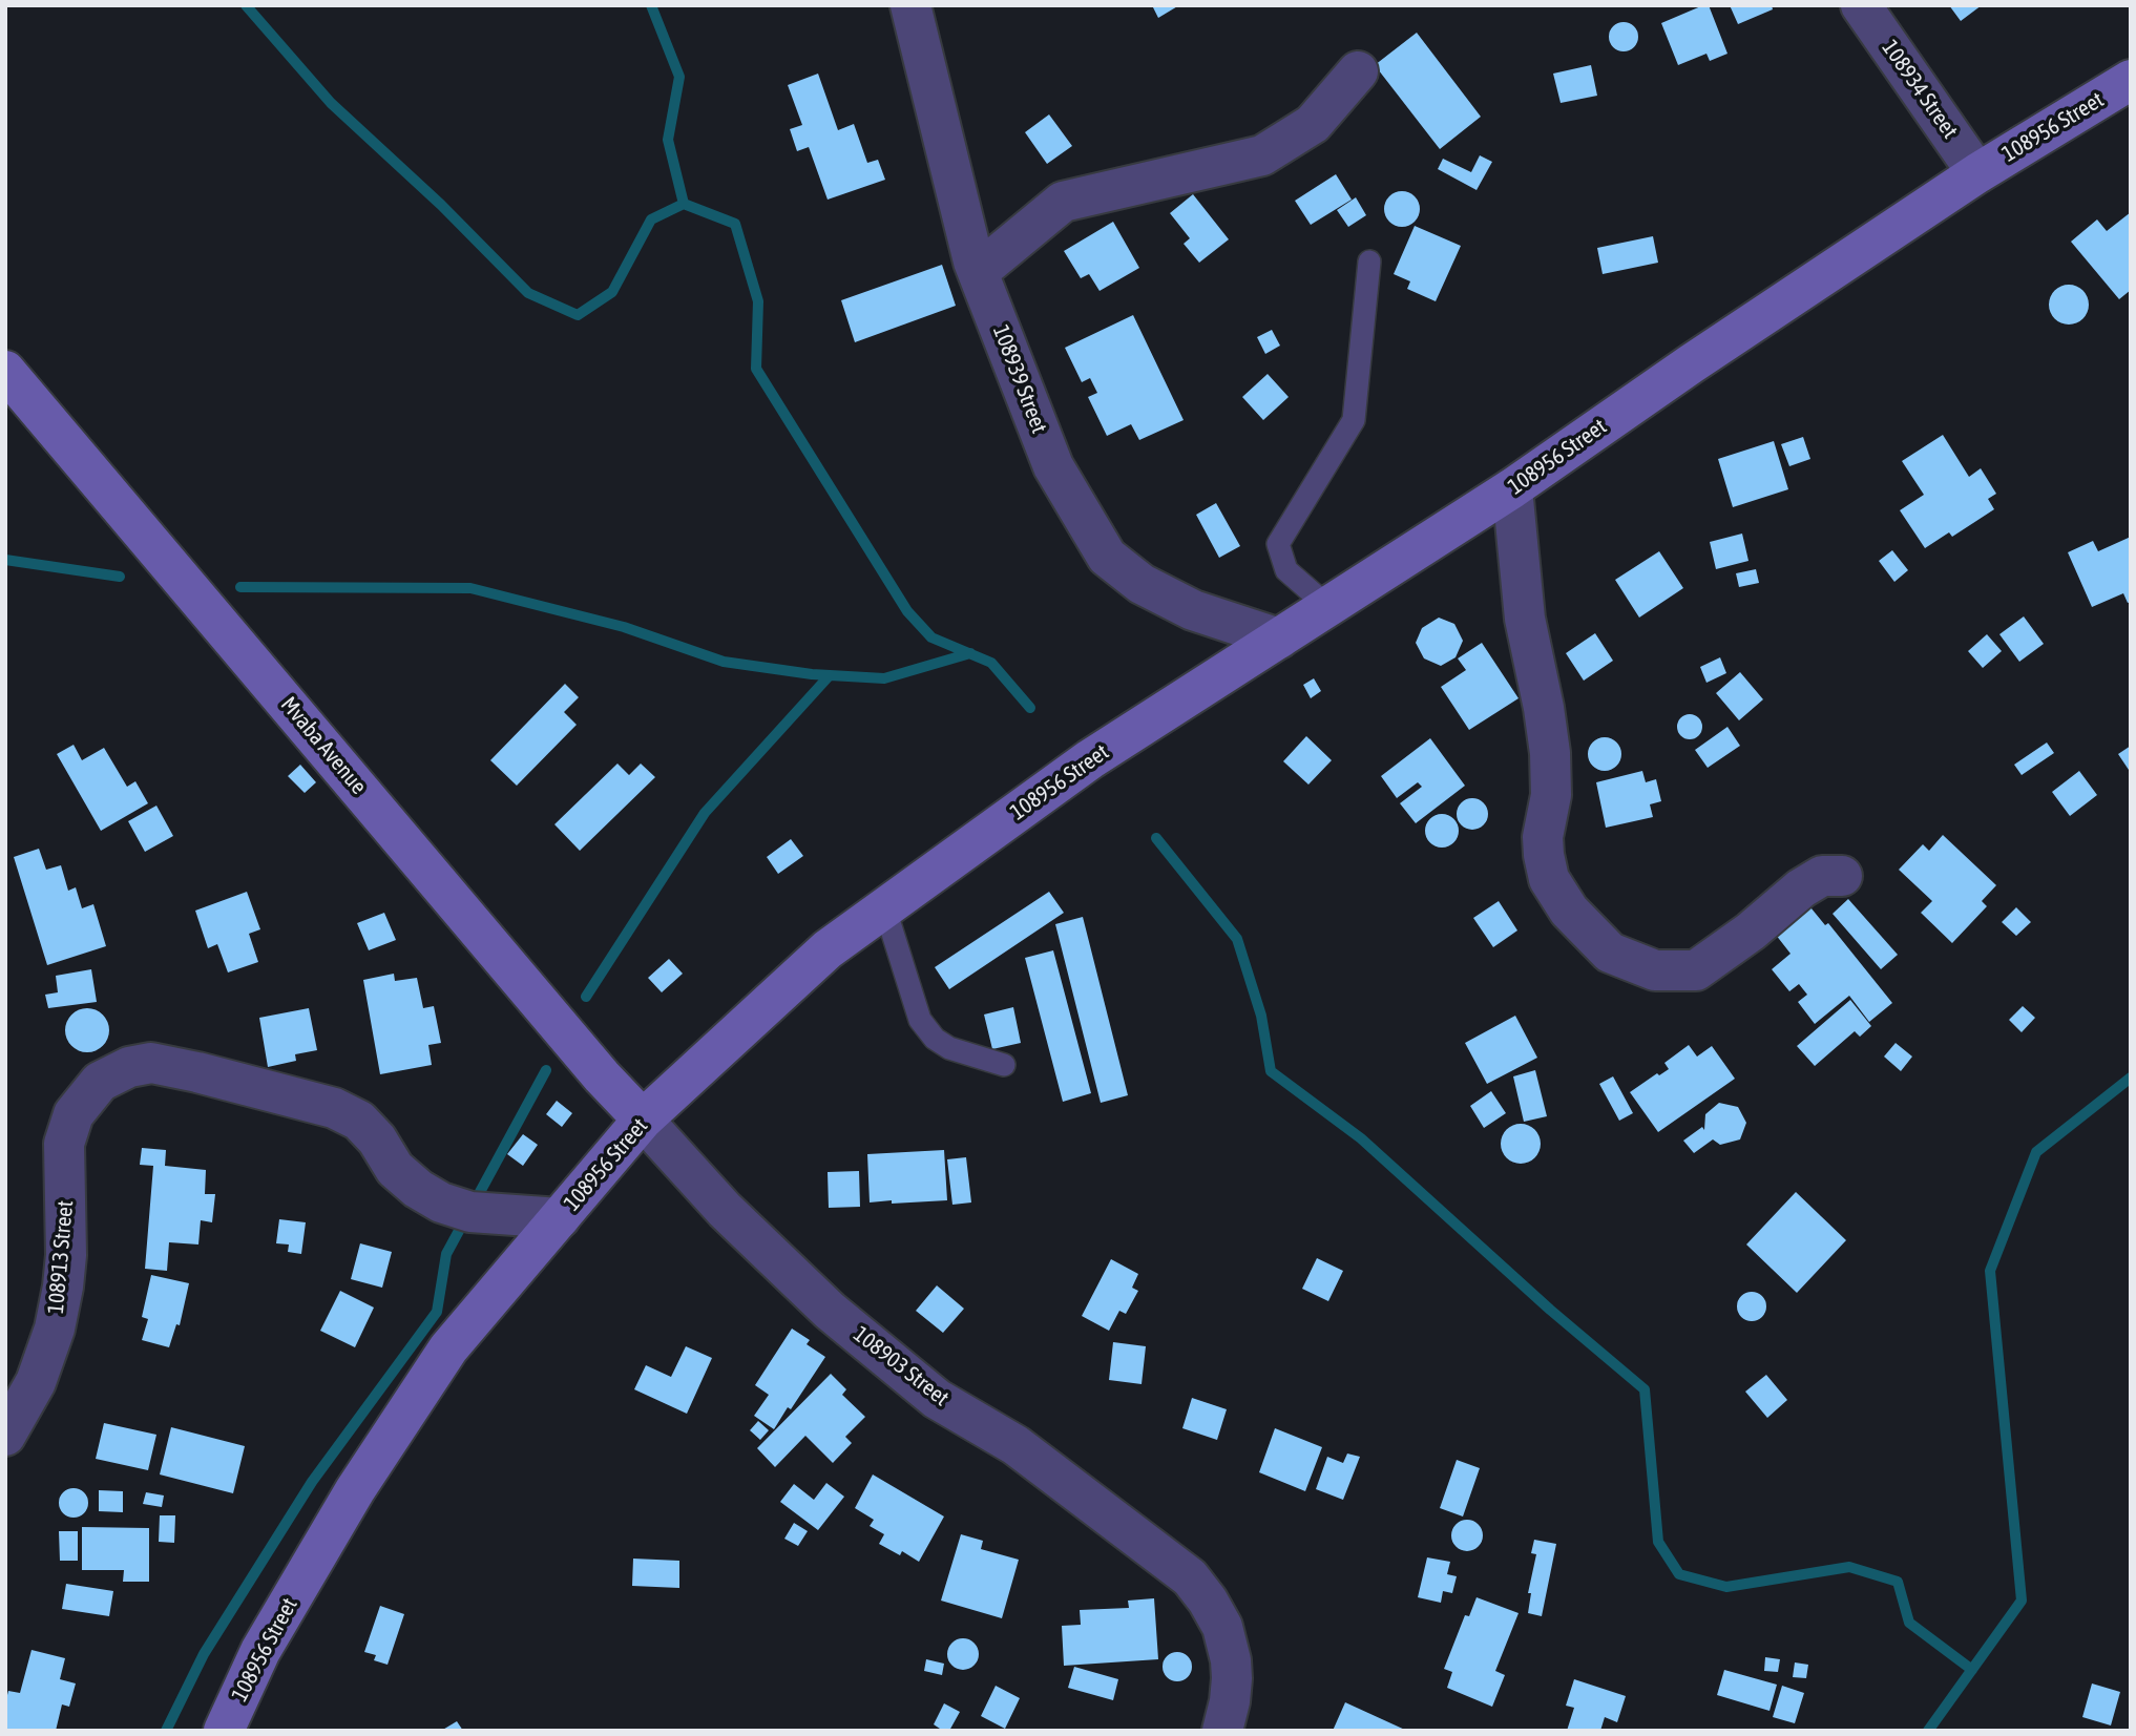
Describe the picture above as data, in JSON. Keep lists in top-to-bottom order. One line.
{"streets":{"street":["108934 Street","108956 Street","108939 Street","Mvaba Avenue","108913 Street","108903 Street"]},"crossings":[["108934 Street","108956 Street"],["108956 Street","108939 Street"],["108956 Street","Mvaba Avenue"],["108956 Street","108913 Street"],["108956 Street","108903 Street"],["Mvaba Avenue","108903 Street"]]}
